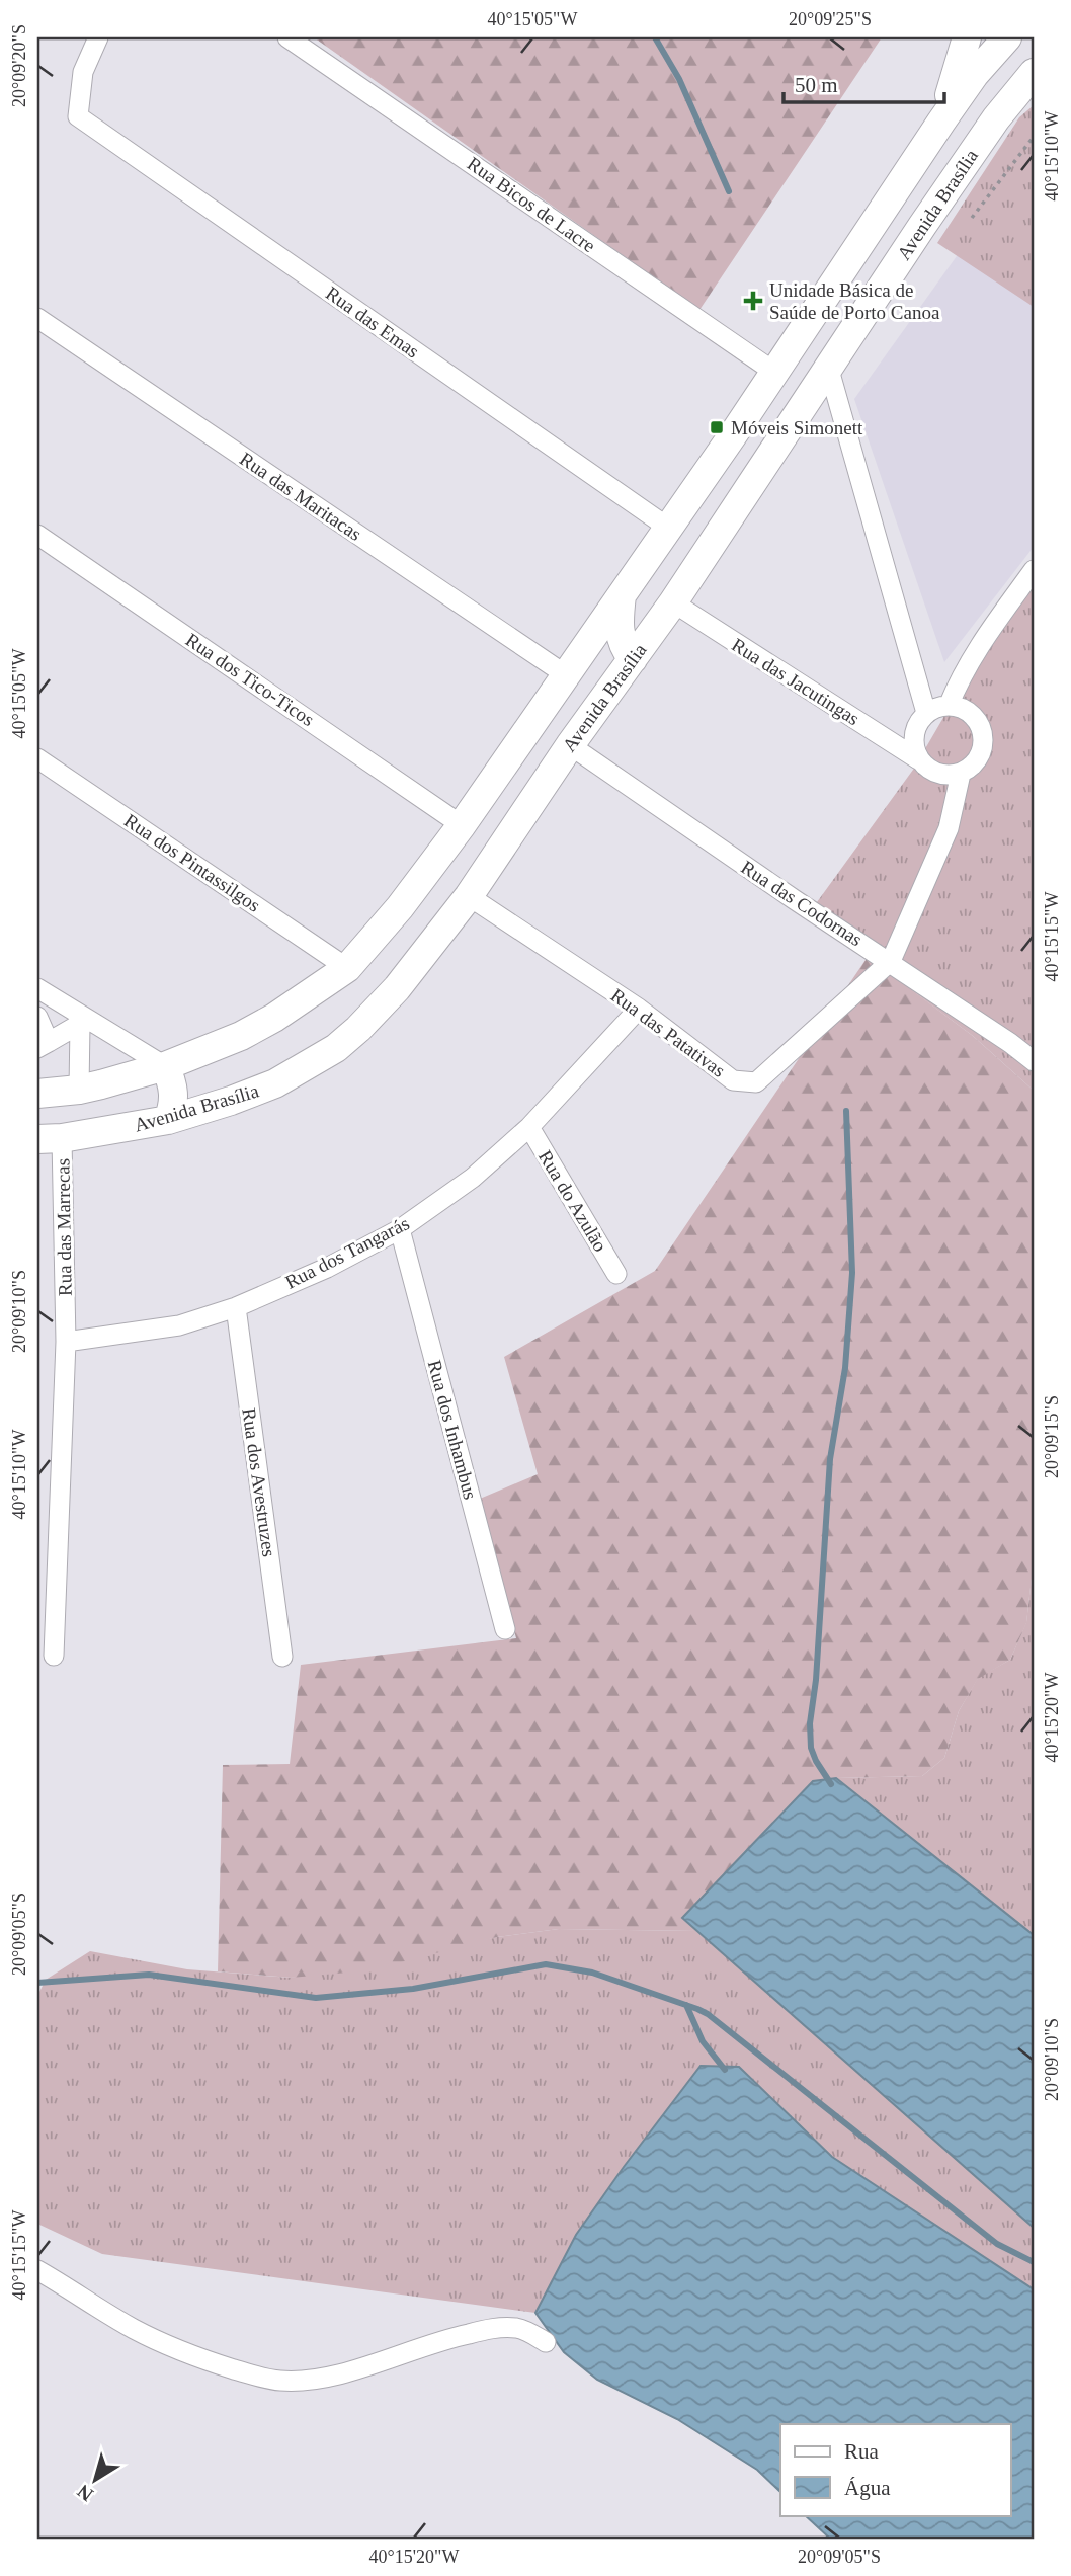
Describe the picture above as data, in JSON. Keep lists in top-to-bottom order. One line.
{"streets":{"street":["Rua Bicos de Lacre","Avenida Brasília","Rua das Emas","Rua das Maritacas","Rua dos Tico-Ticos","Rua das Jacutingas","Rua dos Pintassilgos","Rua das Codornas","Rua das Patativas","Rua do Azulão","Rua das Marrecas","Rua dos Tangarás","Rua dos Inhambus","Rua dos Avestruzes"]},"crossings":[["Avenida Brasília","Rua das Jacutingas"],["Avenida Brasília","Rua das Codornas"],["Avenida Brasília","Rua das Patativas"],["Avenida Brasília","Rua das Marrecas"],["Rua das Codornas","Rua das Patativas"],["Rua das Patativas","Rua dos Tangarás"],["Rua do Azulão","Rua dos Tangarás"],["Rua das Marrecas","Rua dos Tangarás"],["Rua dos Tangarás","Rua dos Inhambus"],["Rua dos Tangarás","Rua dos Avestruzes"]],"places":{"health":["Unidade Básica de Saúde de Porto Canoa"],"transit":["Móveis Simonett"]},"legend":["Rua","Água"],"scale_bar":"50 m","north":"bottom left","coordinates":["40°15'05\"W","20°09'25\"S","20°09'20\"S","40°15'10\"W","40°15'15\"W","20°09'10\"S","20°09'15\"S","40°15'20\"W","20°09'05\"S"]}
